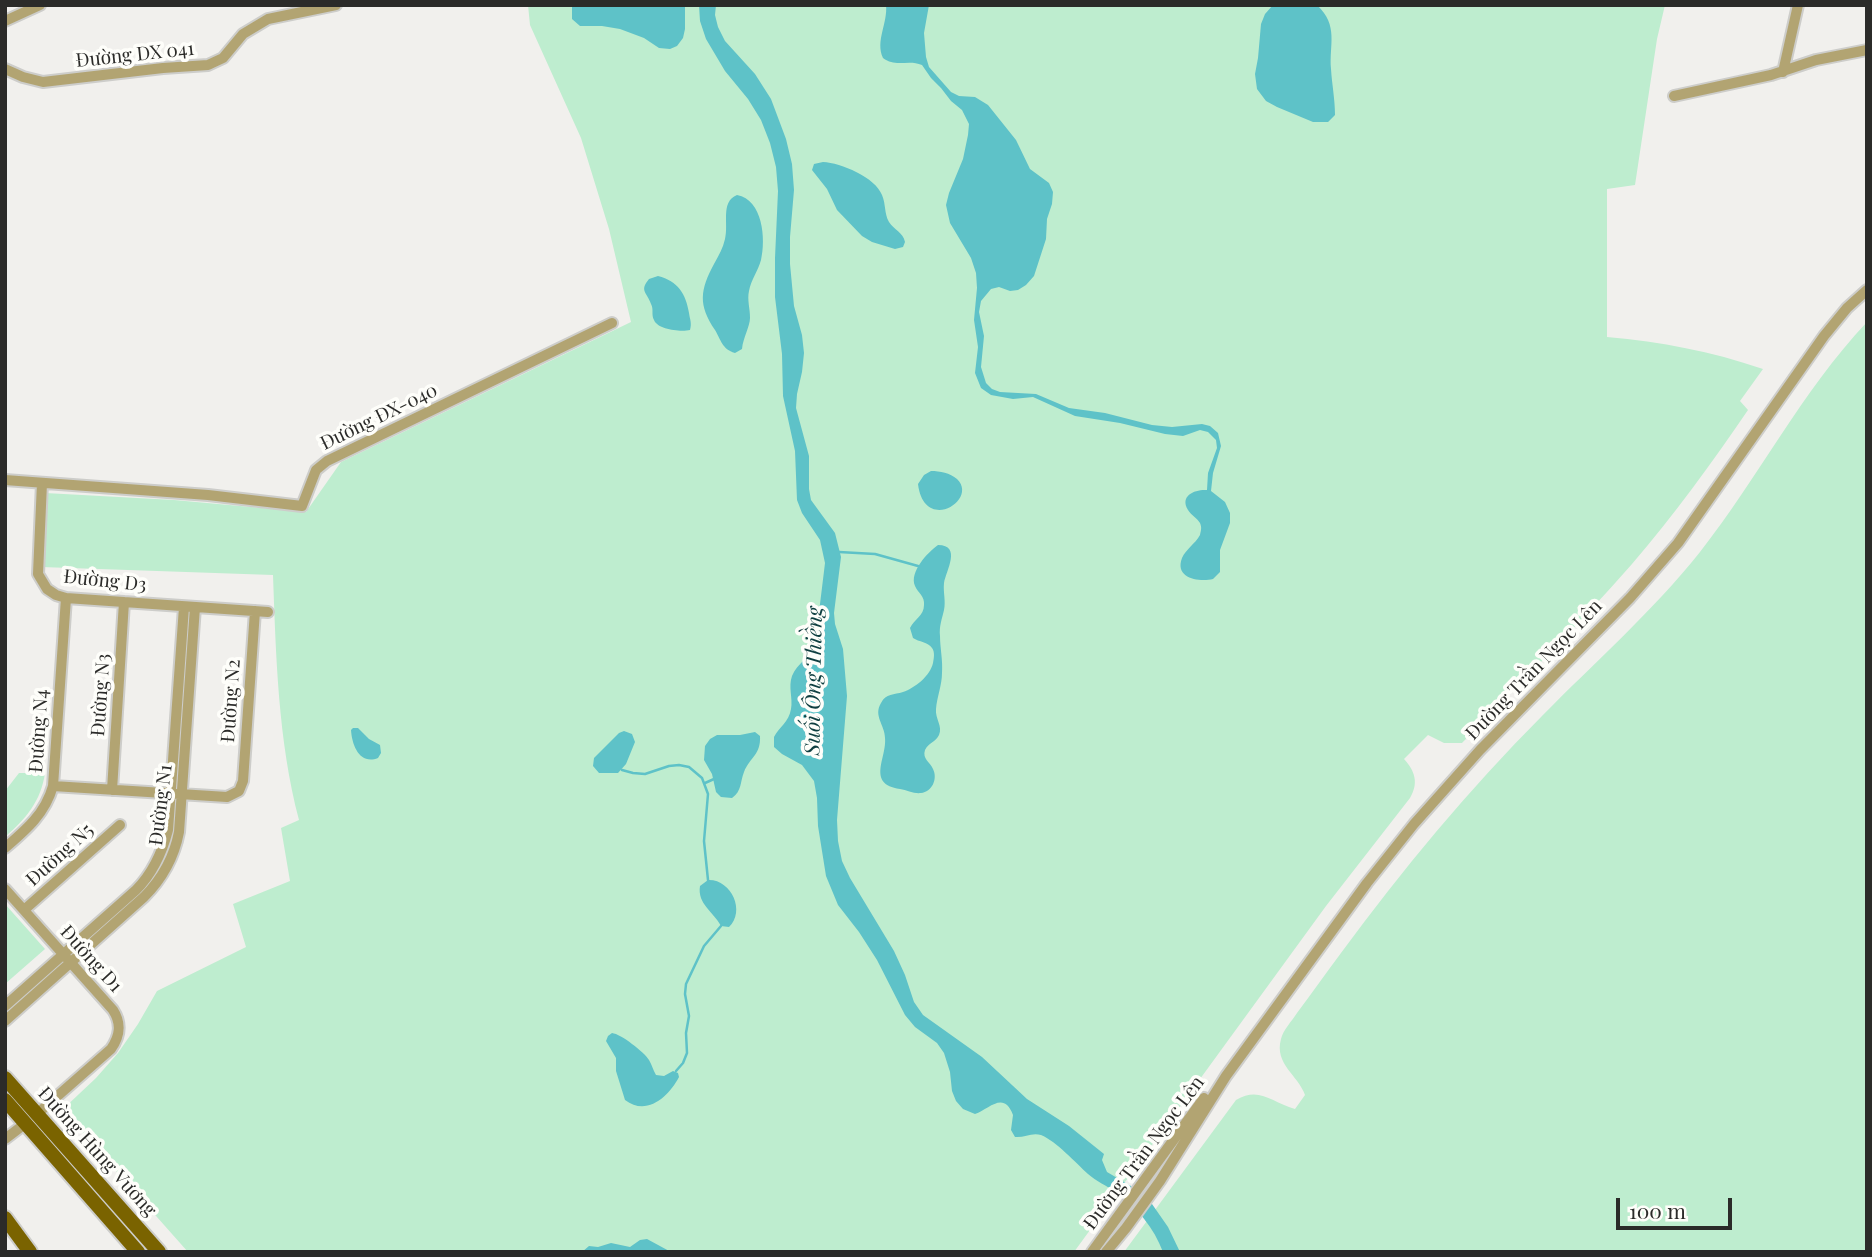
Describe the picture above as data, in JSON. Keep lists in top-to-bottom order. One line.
{"streets":{"main road":["Đường Hùng Vương"],"street":["Đường DX 041","Đường ĐX-040","Đường D3","Đường Trần Ngọc Lên","Đường N3","Đường N2","Đường N4","Đường N1","Đường N5","Đường D1"]},"crossings":[["Đường ĐX-040","Đường D3"],["Đường D3","Đường N3"],["Đường D3","Đường N2"],["Đường D3","Đường N4"],["Đường D3","Đường N1"],["Đường N2","Đường N1"],["Đường N1","Đường D1"],["Đường N5","Đường D1"],["Đường D1","Đường Hùng Vương"]],"water":["Suối Ông Thiềng"],"scale_bar":"100 m"}
